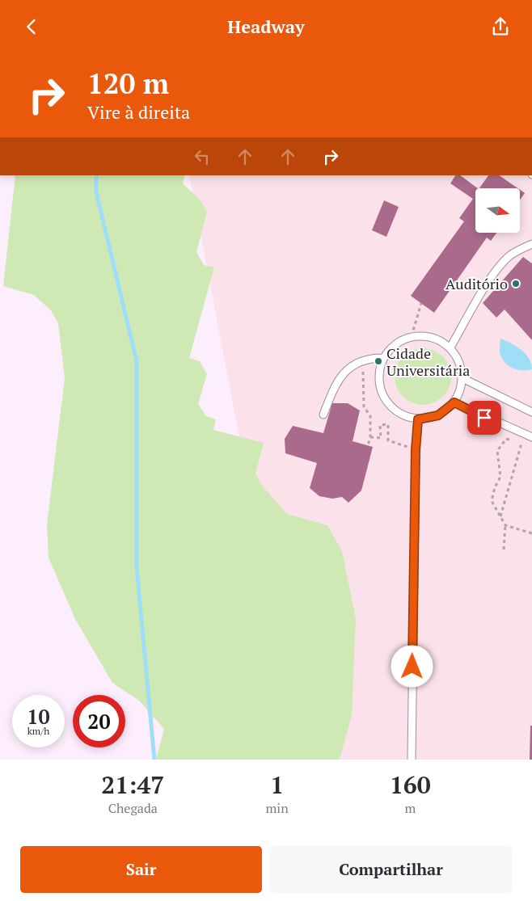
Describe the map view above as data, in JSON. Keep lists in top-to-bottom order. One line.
{"places":["Auditório","Cidade Universitária"],"north":"right","page":{"header":"Headway","turn":["120 m","Vire à direita"],"speed":"10 km/h","limit":"20","eta":["21:47","Chegada","1","min","160","m"],"buttons":["Sair","Compartilhar"]}}
